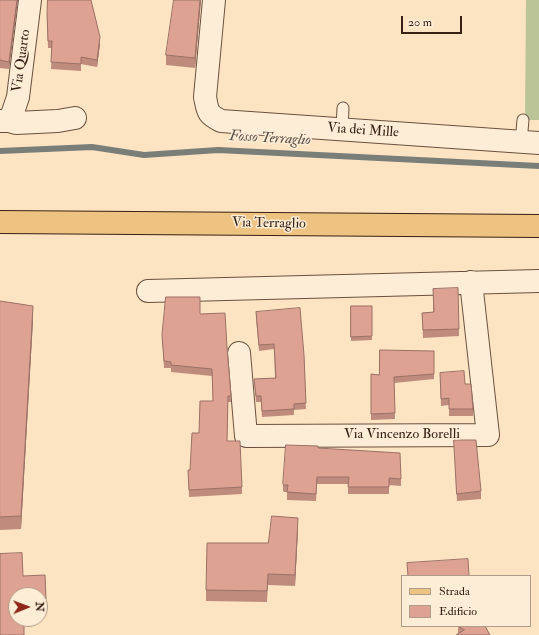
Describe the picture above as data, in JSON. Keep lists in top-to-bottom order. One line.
{"streets":{"main road":["Via Terraglio"],"street":["Via Quarto","Via dei Mille","Via Vincenzo Borelli"]},"water":["Fosso Terraglio"],"legend":["Strada","Edificio"],"scale_bar":"20 m","north":"right"}
